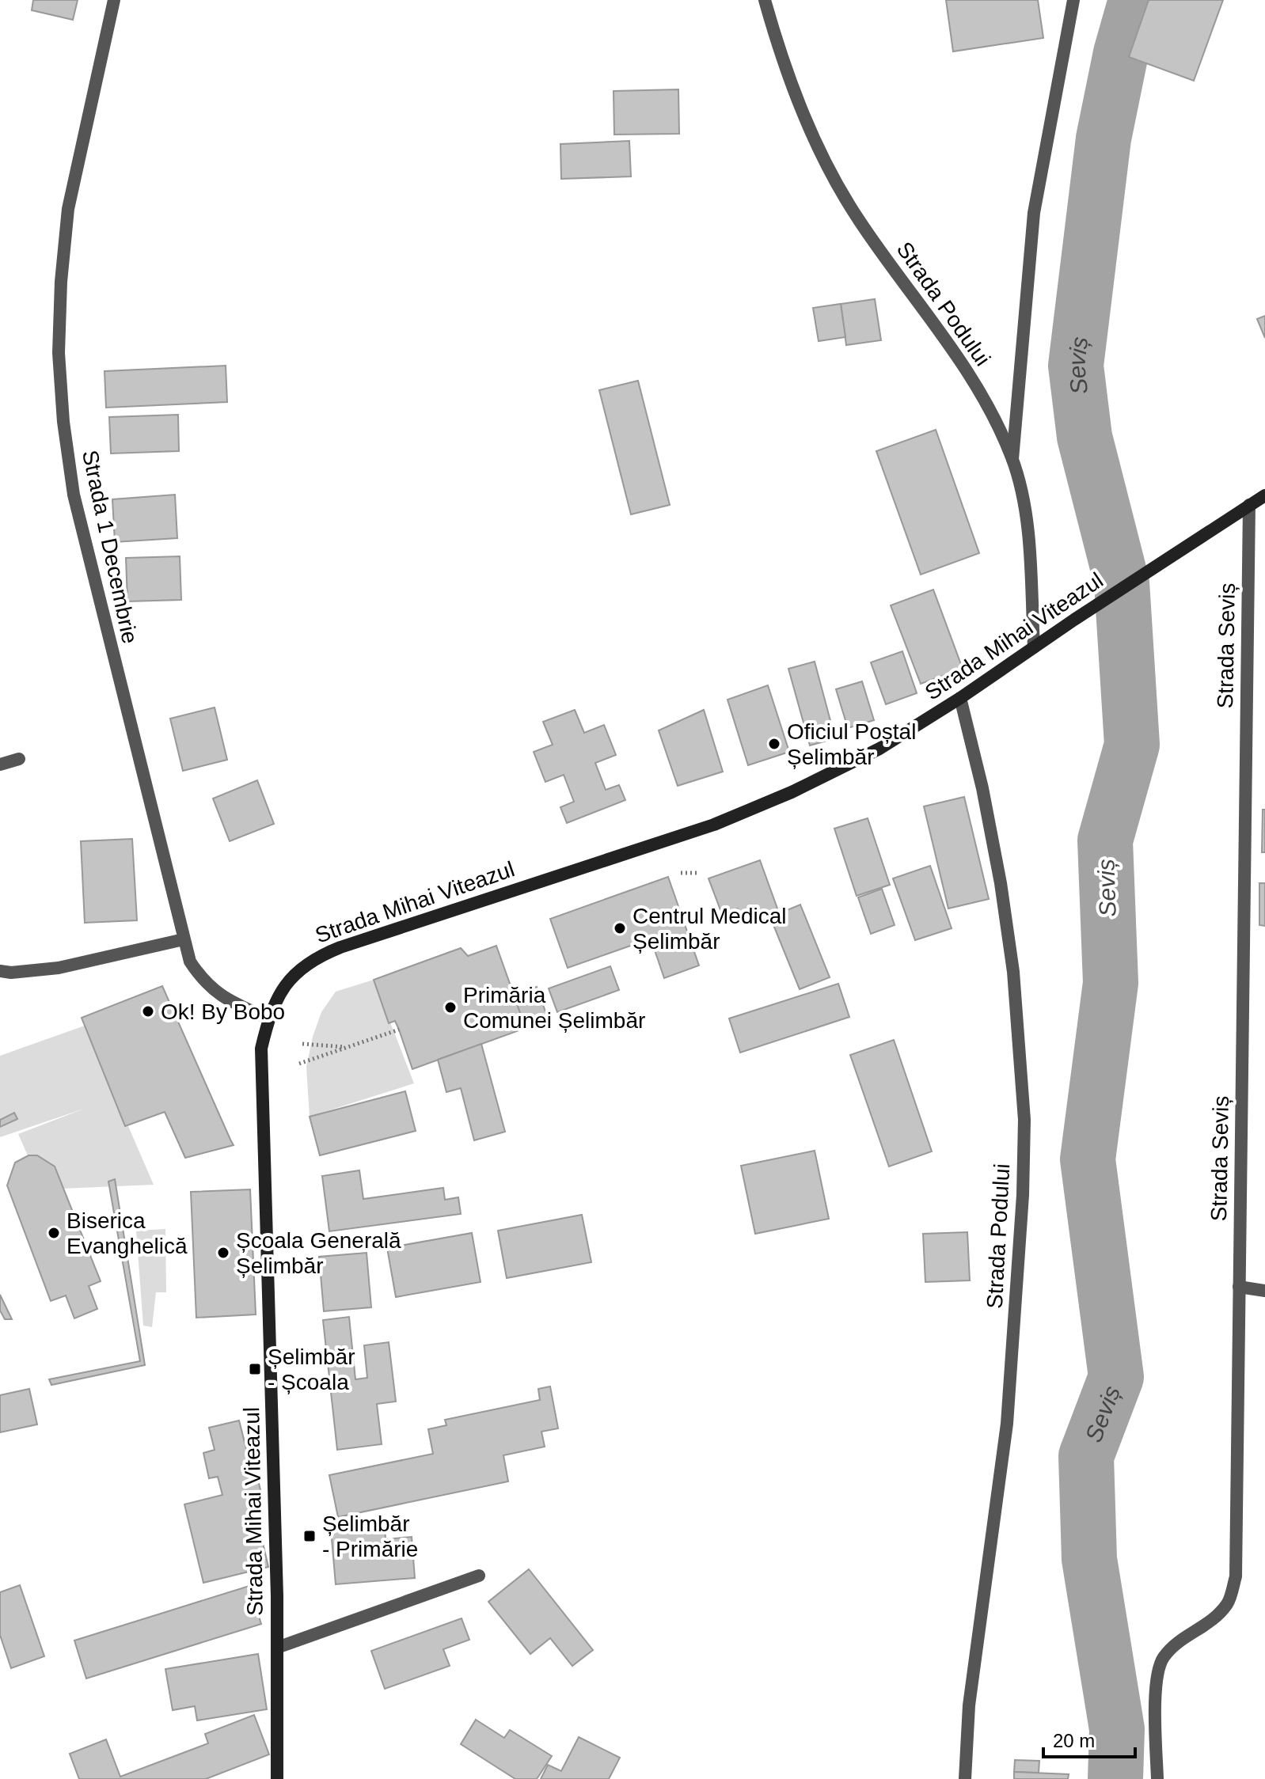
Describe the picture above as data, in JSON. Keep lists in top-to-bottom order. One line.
{"streets":{"main road":["Strada Mihai Viteazul"],"street":["Strada Podului","Strada 1 Decembrie","Strada Seviș"]},"crossings":[["Strada Podului","Strada Mihai Viteazul"],["Strada 1 Decembrie","Strada Mihai Viteazul"],["Strada Mihai Viteazul","Strada Seviș"]],"water":["Seviș"],"places":{"other":["Oficiul Poștal Șelimbăr","Centrul Medical Șelimbăr","Primăria Comunei Șelimbăr","Ok! By Bobo","Biserica Evanghelică","Școala Generală Șelimbăr"],"transit":["Șelimbăr - Școala","Șelimbăr - Primărie"]},"scale_bar":"20 m"}
